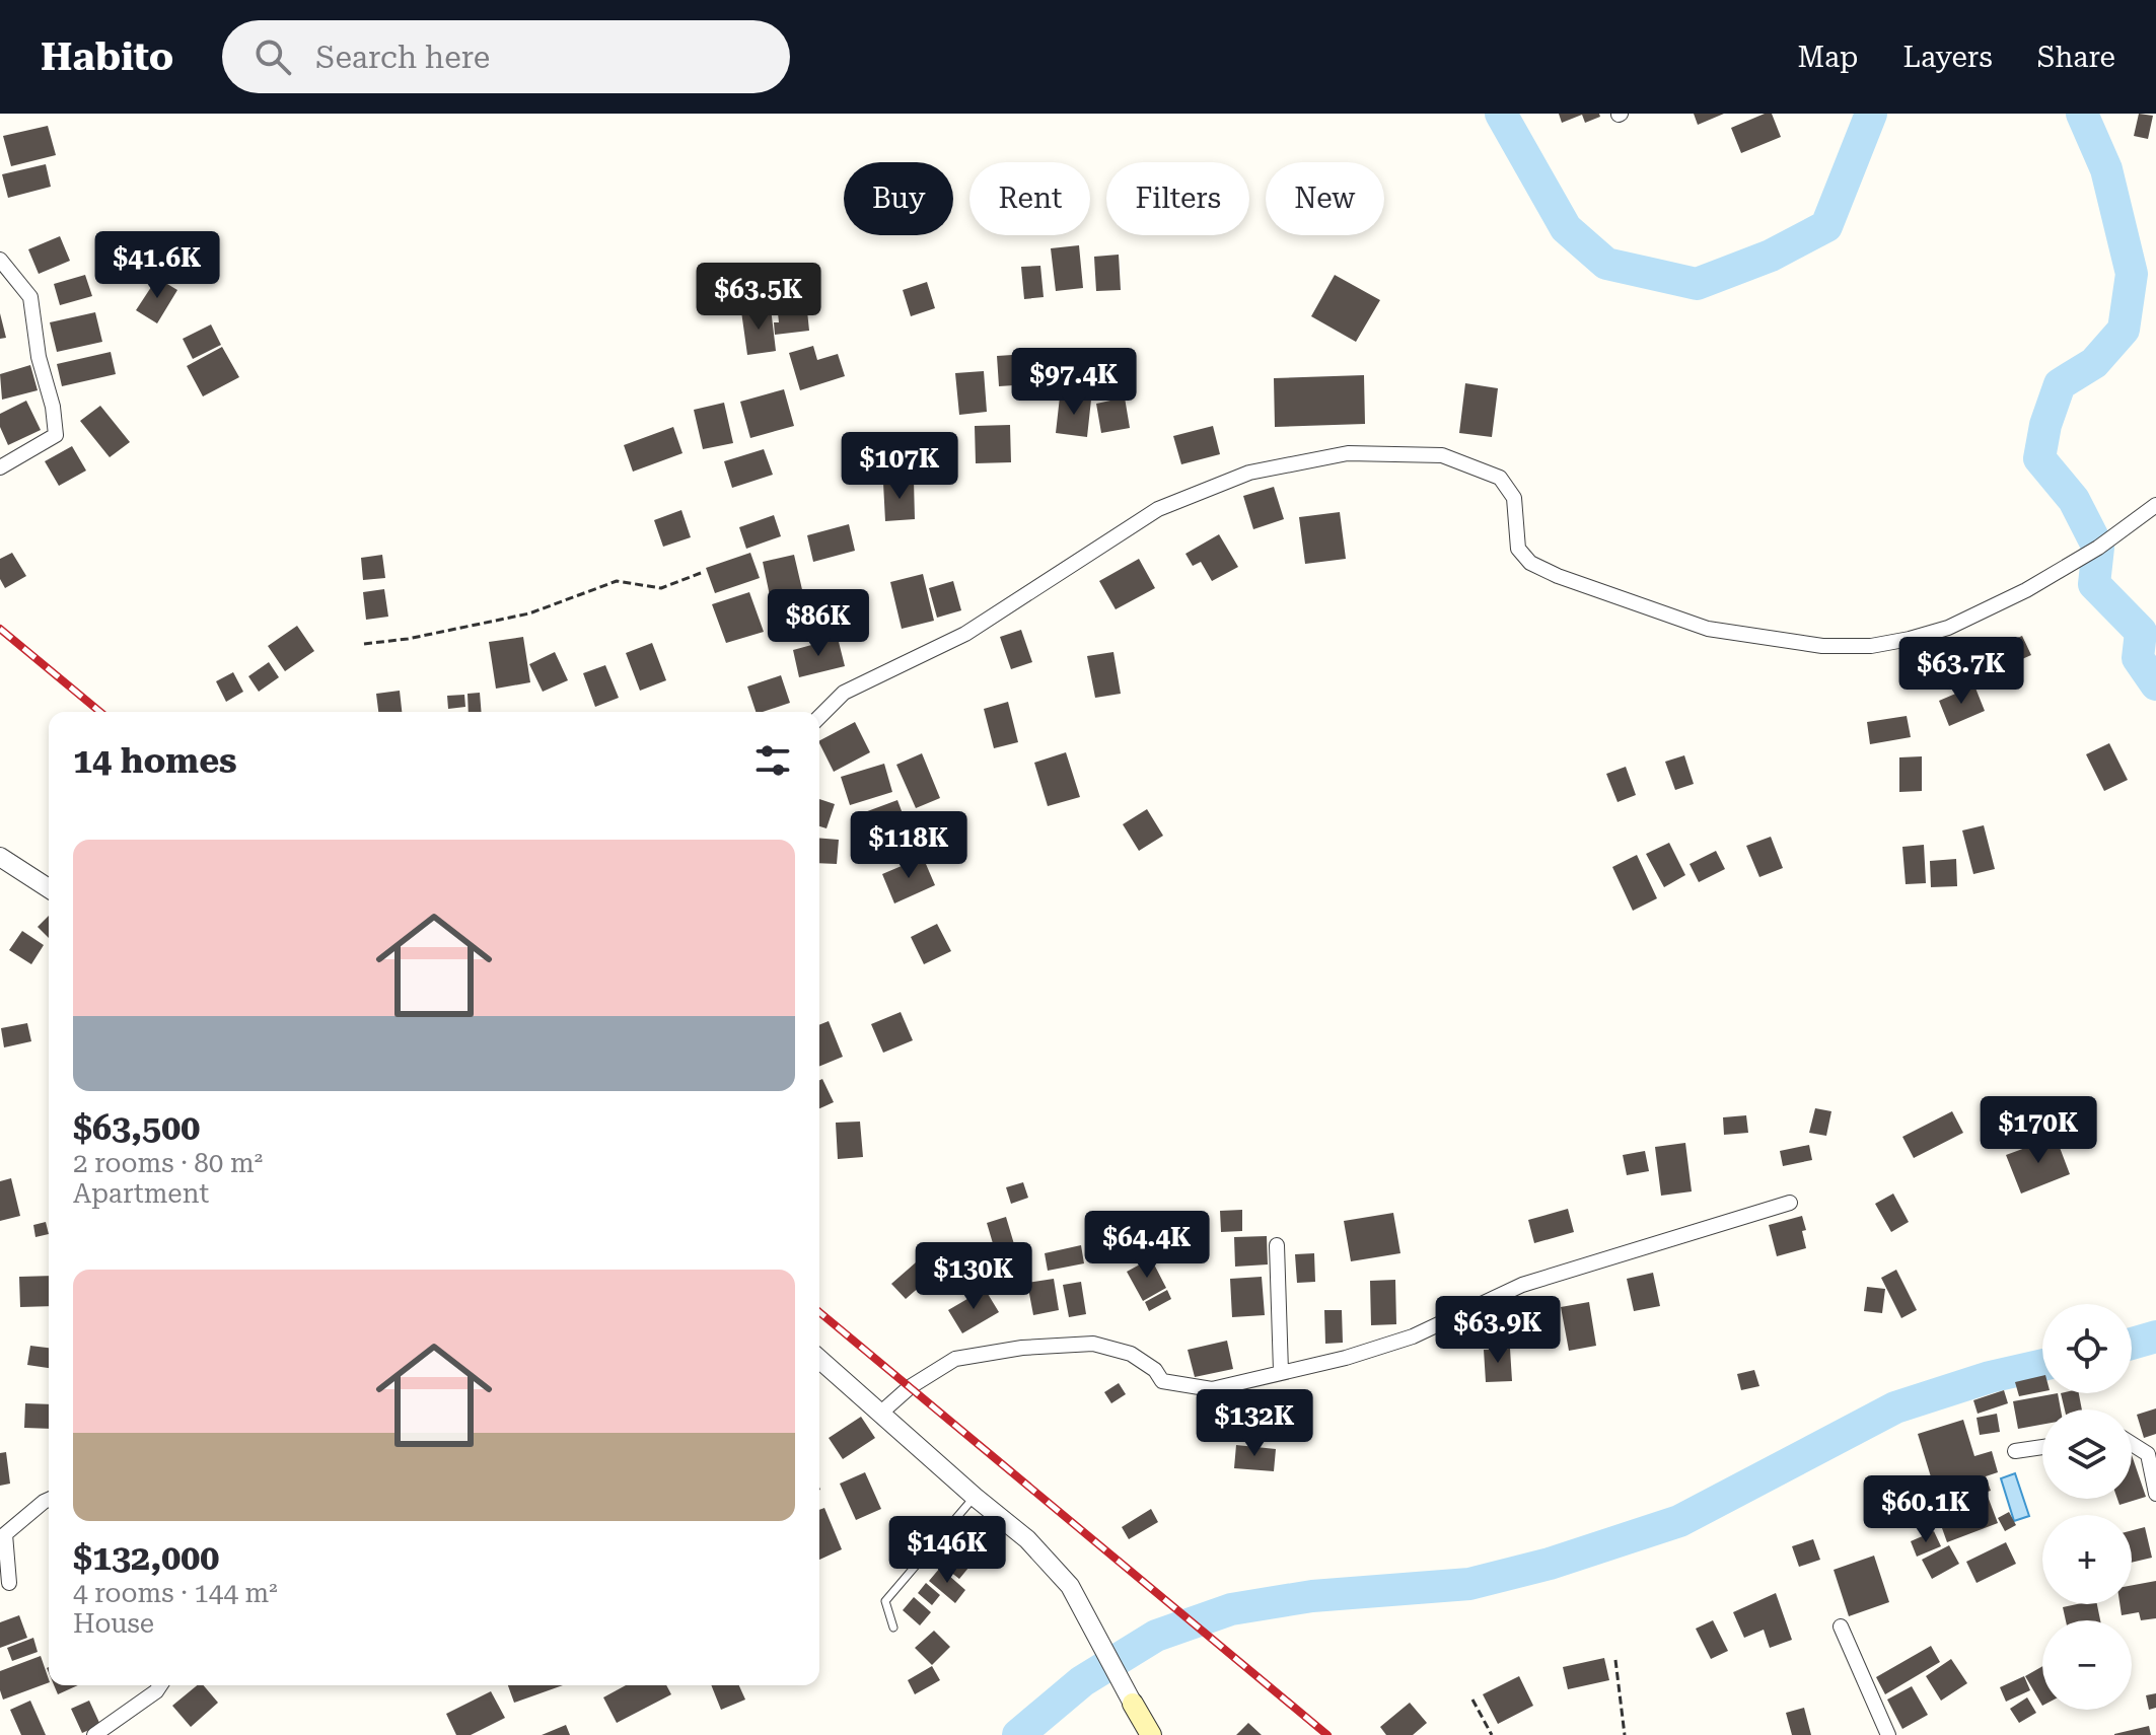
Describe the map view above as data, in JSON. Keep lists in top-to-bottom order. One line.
{"page":{"header":"Habito","search":"Search here","nav":["Map","Layers","Share"],"chip":["Buy","Rent","Filters","New"],"price":["$41.6K","$63.5K","$97.4K","$107K","$86K","$63.7K","$118K","$170K","$64.4K","$130K","$63.9K","$132K","$60.1K","$146K"],"heading":"14 homes","list":[{"name":"$63,500","note":"2 rooms · 80 m² · Apartment"},{"name":"$132,000","note":"4 rooms · 144 m² · House"}],"map_buttons":["+","−"]}}
